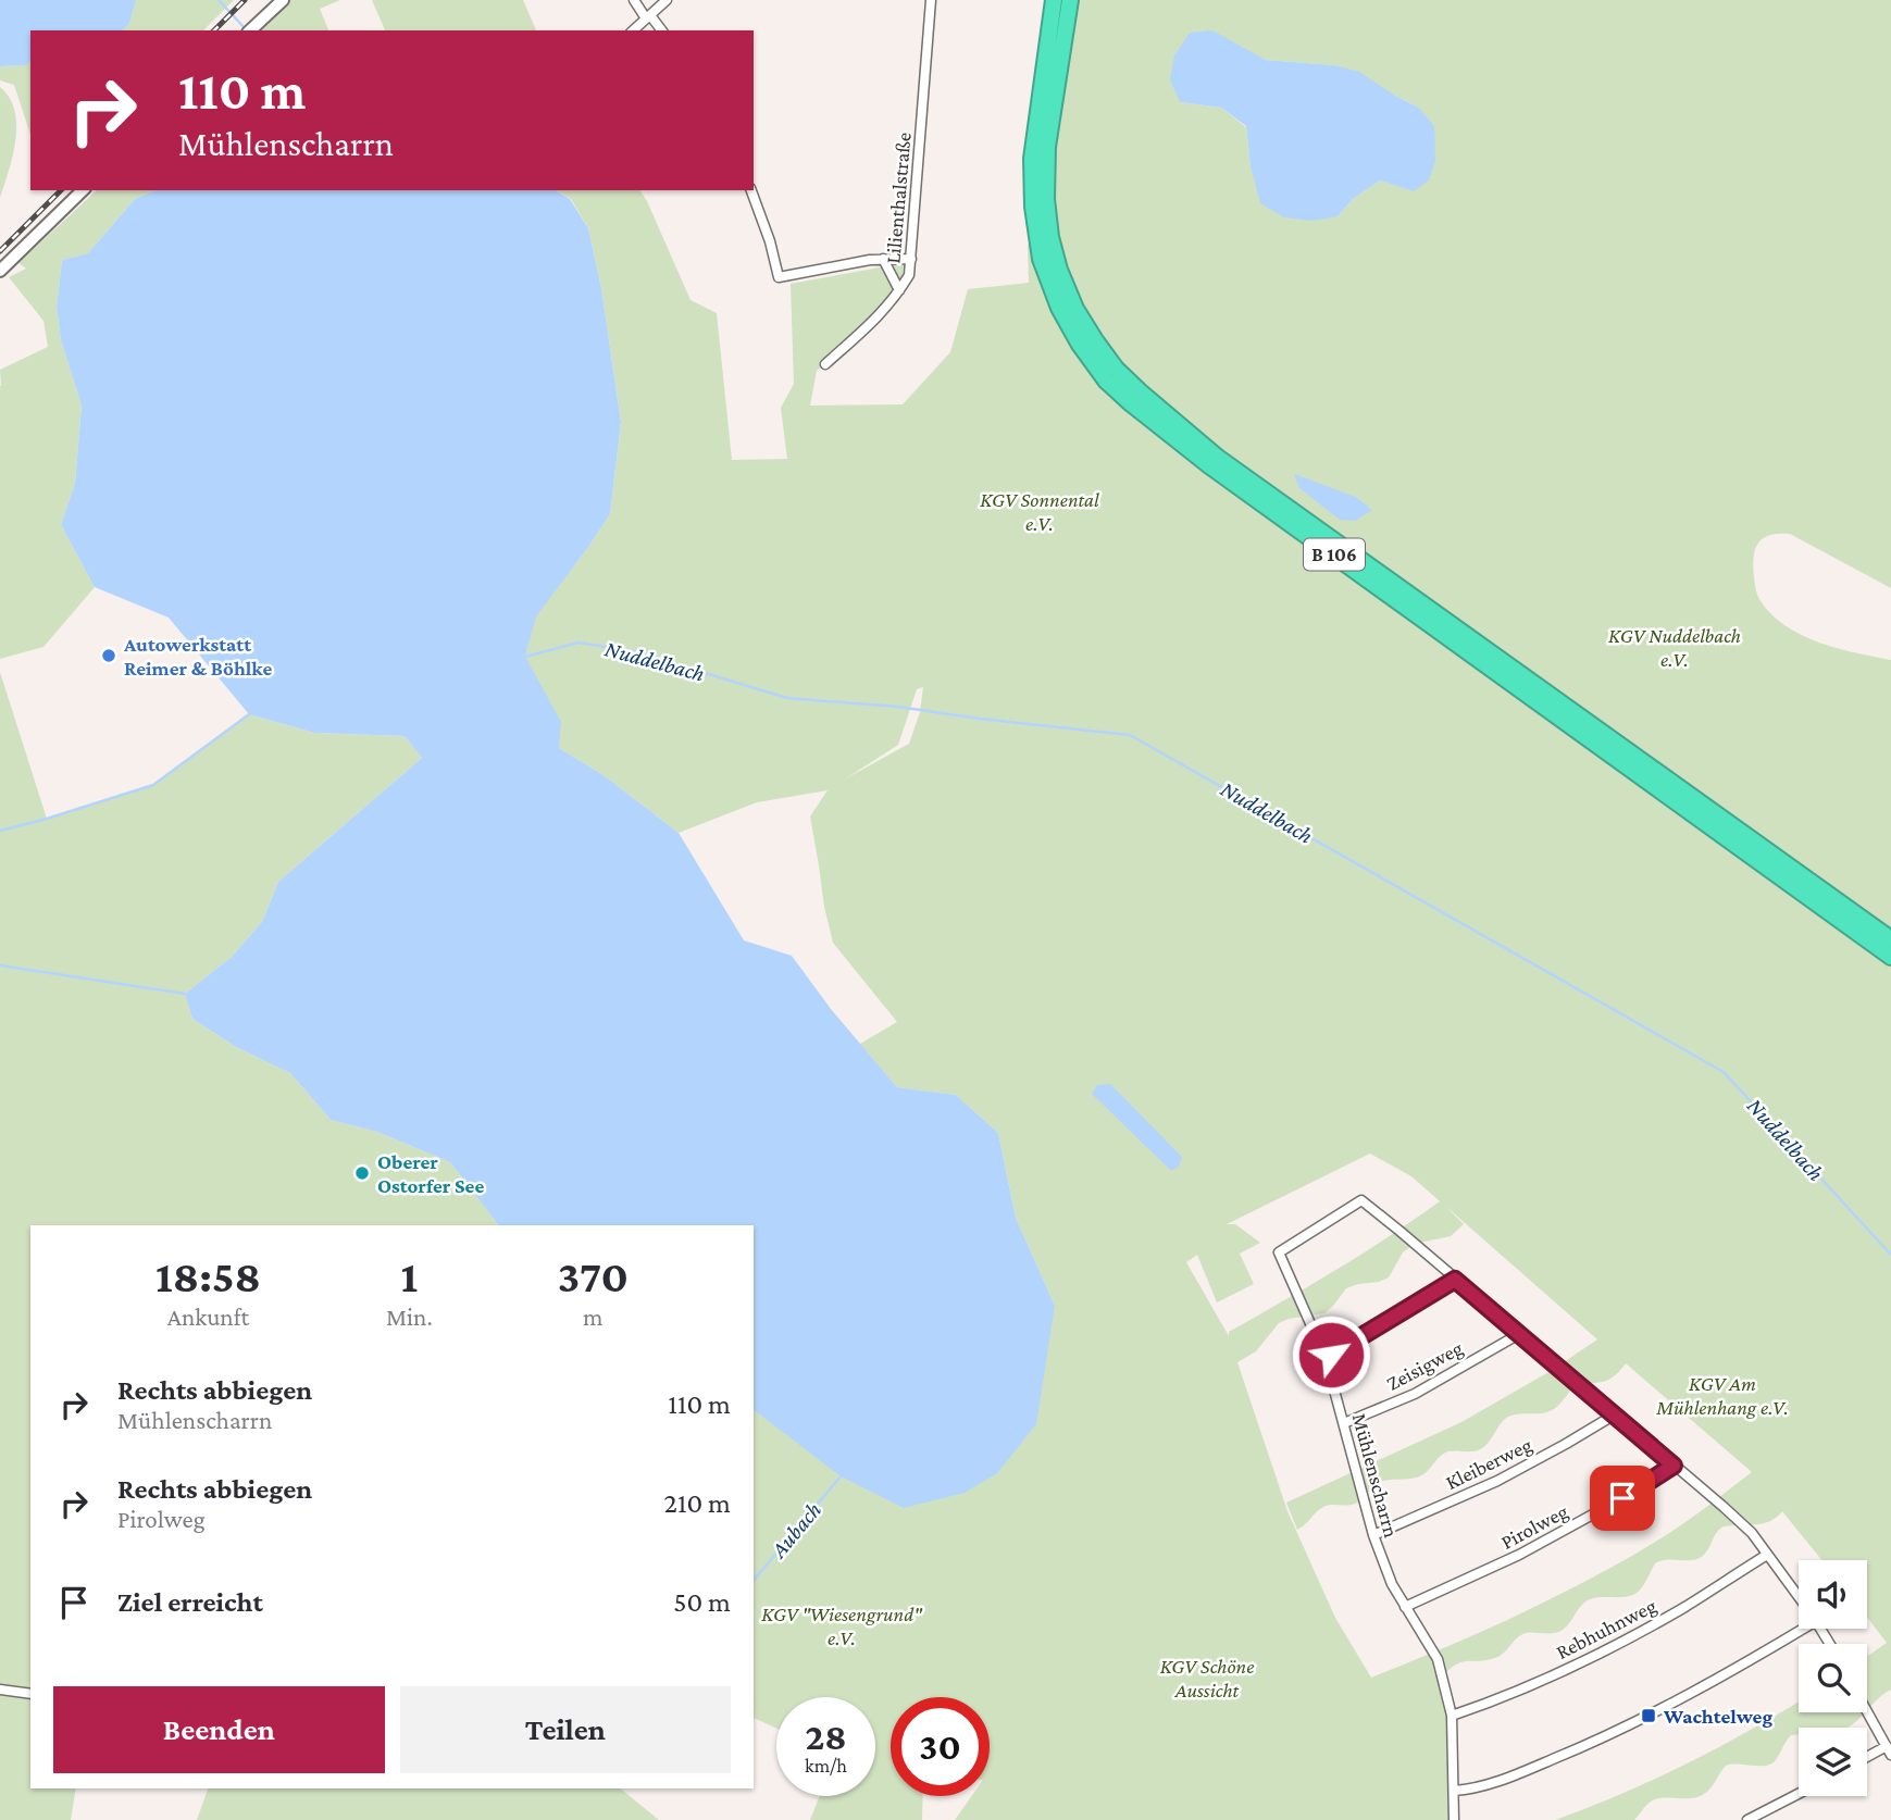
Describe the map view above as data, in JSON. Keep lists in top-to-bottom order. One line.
{"streets":{"highway":["B 106"],"street":["Lilienthalstraße","Zeisigweg","Kleiberweg","Mühlenscharrn","Pirolweg","Rebhuhnweg"]},"crossings":[["Zeisigweg","Mühlenscharrn"],["Kleiberweg","Mühlenscharrn"],["Mühlenscharrn","Pirolweg"],["Mühlenscharrn","Rebhuhnweg"]],"water":["Nuddelbach","Aubach"],"parks":["KGV Sonnental e.V.","KGV Nuddelbach e.V.","KGV Am Mühlenhang e.V.","KGV \"Wiesengrund\" e.V.","KGV Schöne Aussicht"],"places":{"other":["Autowerkstatt Reimer & Böhlke","Oberer Ostorfer See"],"transit":["Wachtelweg"]},"page":{"turn":["110 m","Mühlenscharrn"],"eta":["18:58","Ankunft","1","Min.","370","m"],"list":[{"name":"Rechts abbiegen","note":"Mühlenscharrn","value":"110 m"},{"name":"Rechts abbiegen","note":"Pirolweg","value":"210 m"},{"name":"Ziel erreicht","value":"50 m"}],"buttons":["Beenden","Teilen"],"speed":"28 km/h","limit":"30"}}
